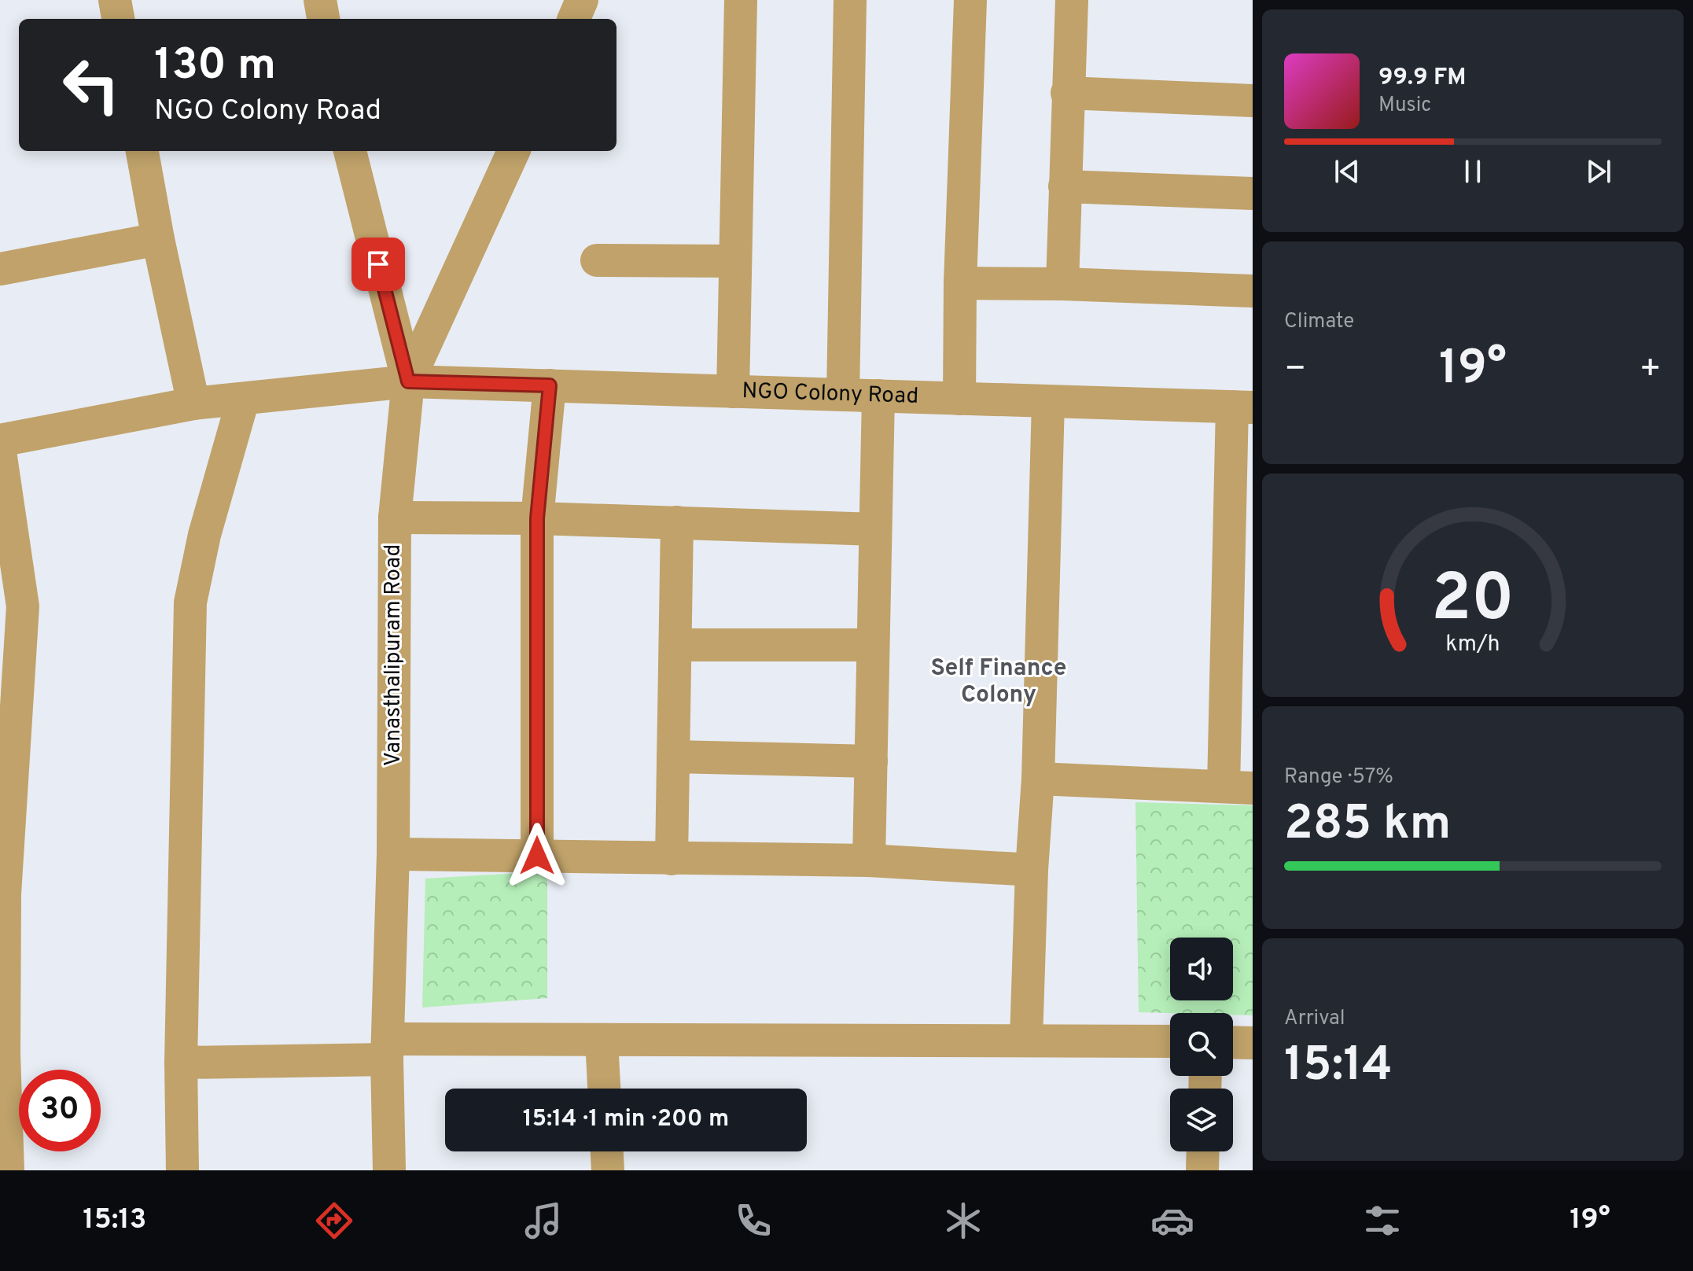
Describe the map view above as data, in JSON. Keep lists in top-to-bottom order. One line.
{"streets":{"street":["NGO Colony Road","Vanasthalipuram Road"]},"crossings":[["NGO Colony Road","Vanasthalipuram Road"]],"districts":["Self Finance Colony"],"page":{"turn":["130 m","NGO Colony Road"],"song":["99.9 FM","Music"],"tile":["Climate",["Range · 57%","285 km"],["Arrival","15:14"]],"heat":["−","19°","+"],"limit":"30","trip":"15:14 · 1 min · 200 m","tabs":["15:13","19°"],"gauge":["20","km/h"]}}
